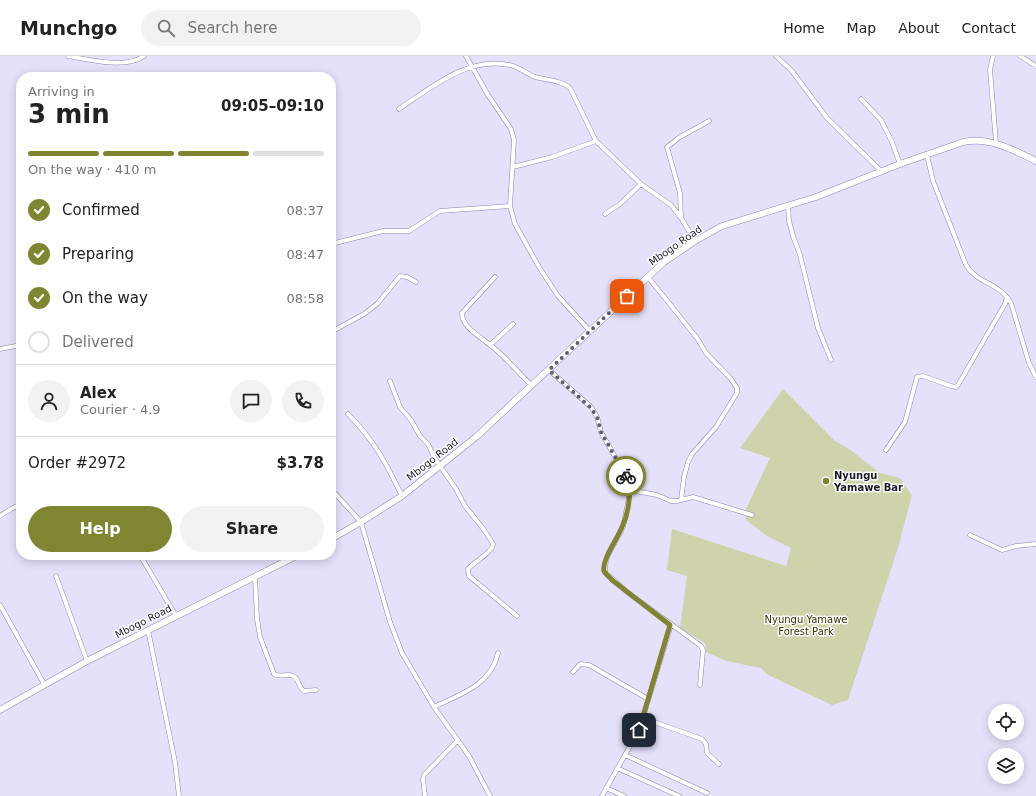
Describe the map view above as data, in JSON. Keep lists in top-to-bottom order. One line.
{"streets":{"main road":["Mbogo Road"]},"parks":["Nyungu Yamawe Forest Park"],"places":["Nyungu Yamawe Bar"],"page":{"header":"Munchgo","search":"Search here","nav":["Home","Map","About","Contact"],"heading":["3 min","Arriving in","09:05–09:10"],"panel":["Alex","Courier · 4.9","Order #2972","$3.78"],"bar":"On the way · 410 m","list":[["Confirmed","08:37"],["Preparing","08:47"],["On the way","08:58"],"Delivered"],"buttons":["Help","Share"]}}
